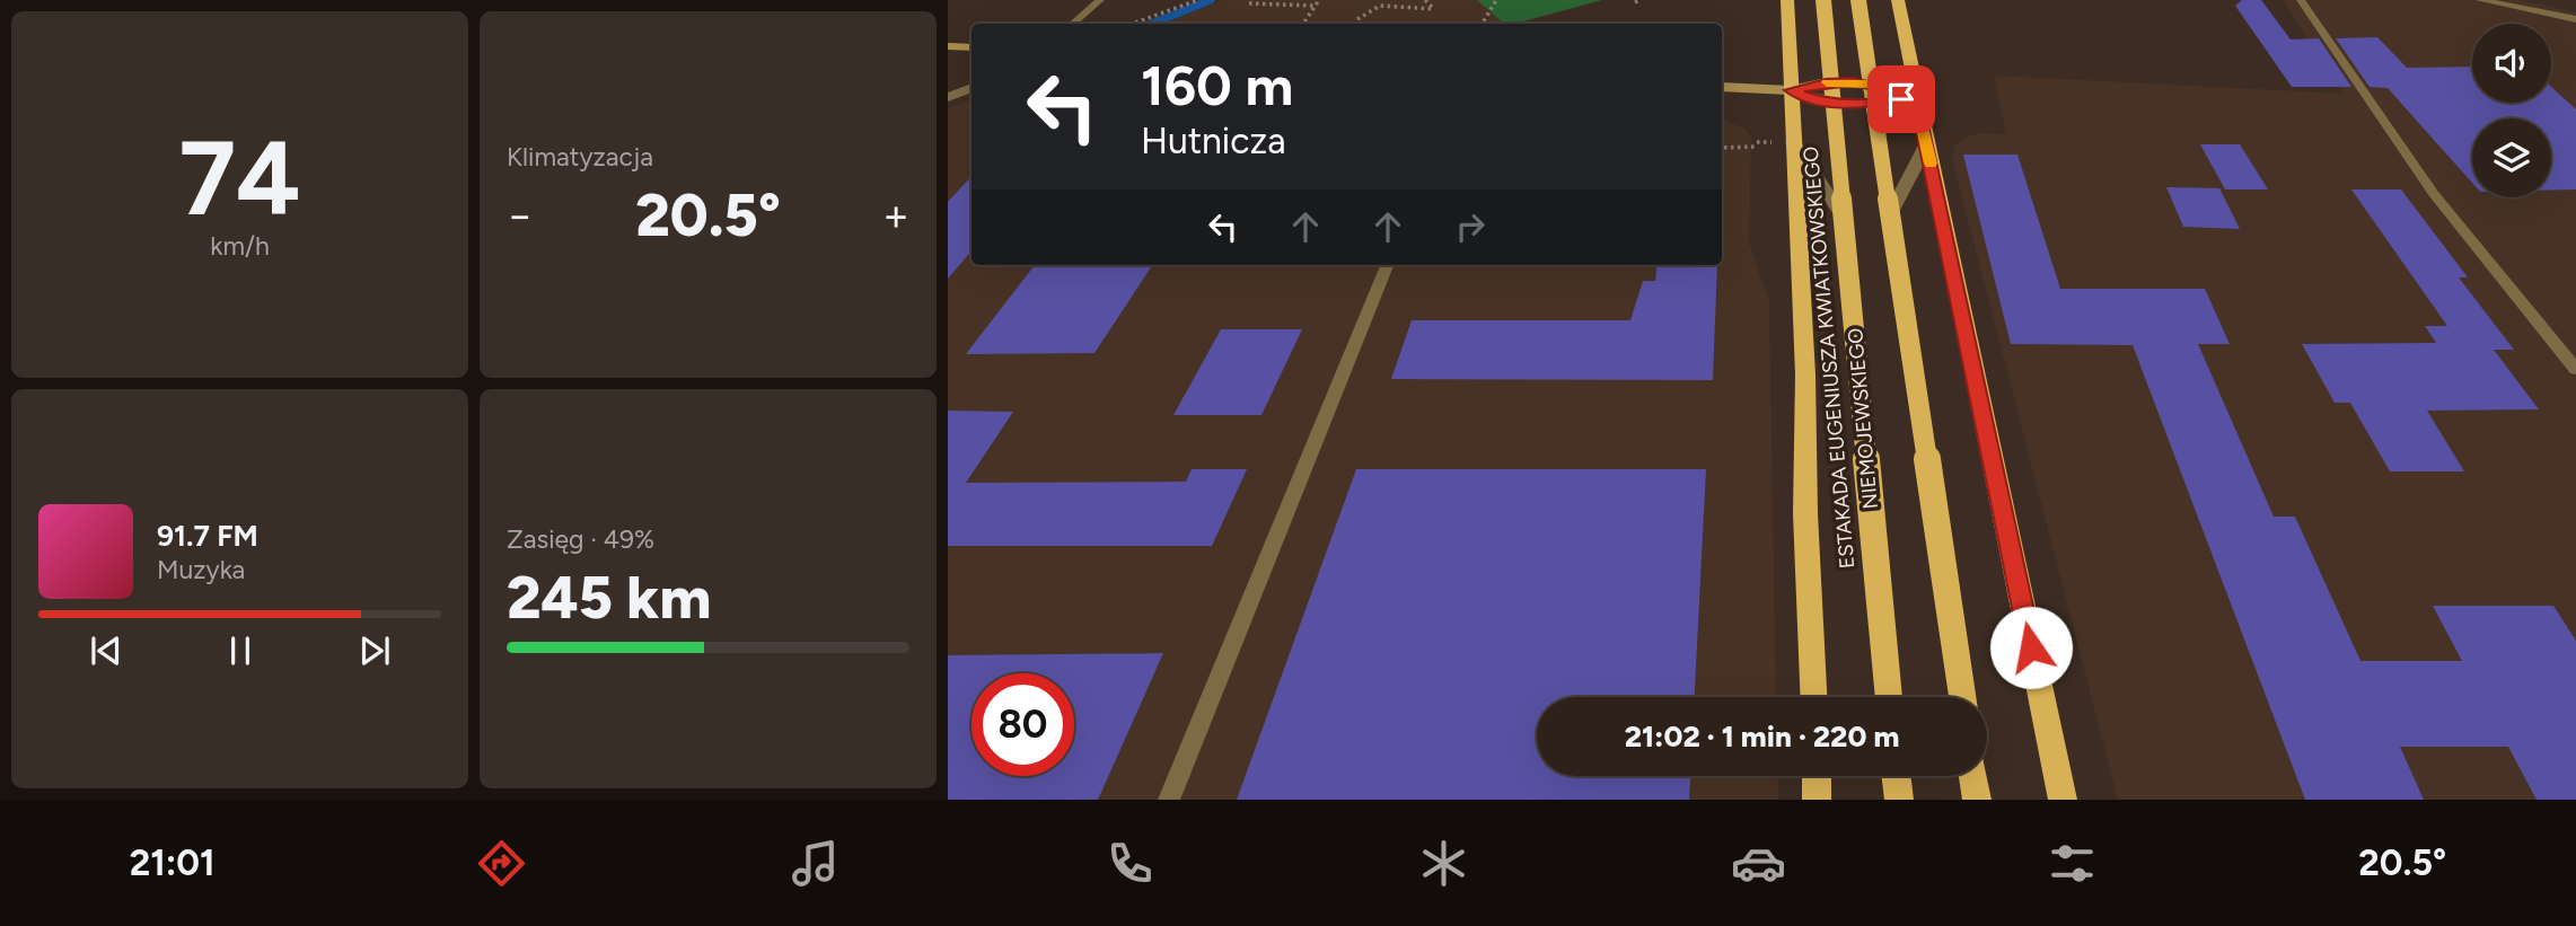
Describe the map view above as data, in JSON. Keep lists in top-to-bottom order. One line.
{"streets":{"highway":["ESTAKADA EUGENIUSZA KWIATKOWSKIEGO"],"street":["NIEMOJEWSKIEGO"]},"page":{"tile":[["74","km/h"],"Klimatyzacja",["Zasięg · 49%","245 km"]],"turn":["160 m","Hutnicza"],"heat":["−","20.5°","+"],"song":["91.7 FM","Muzyka"],"limit":"80","trip":"21:02 · 1 min · 220 m","tabs":["21:01","20.5°"]}}
